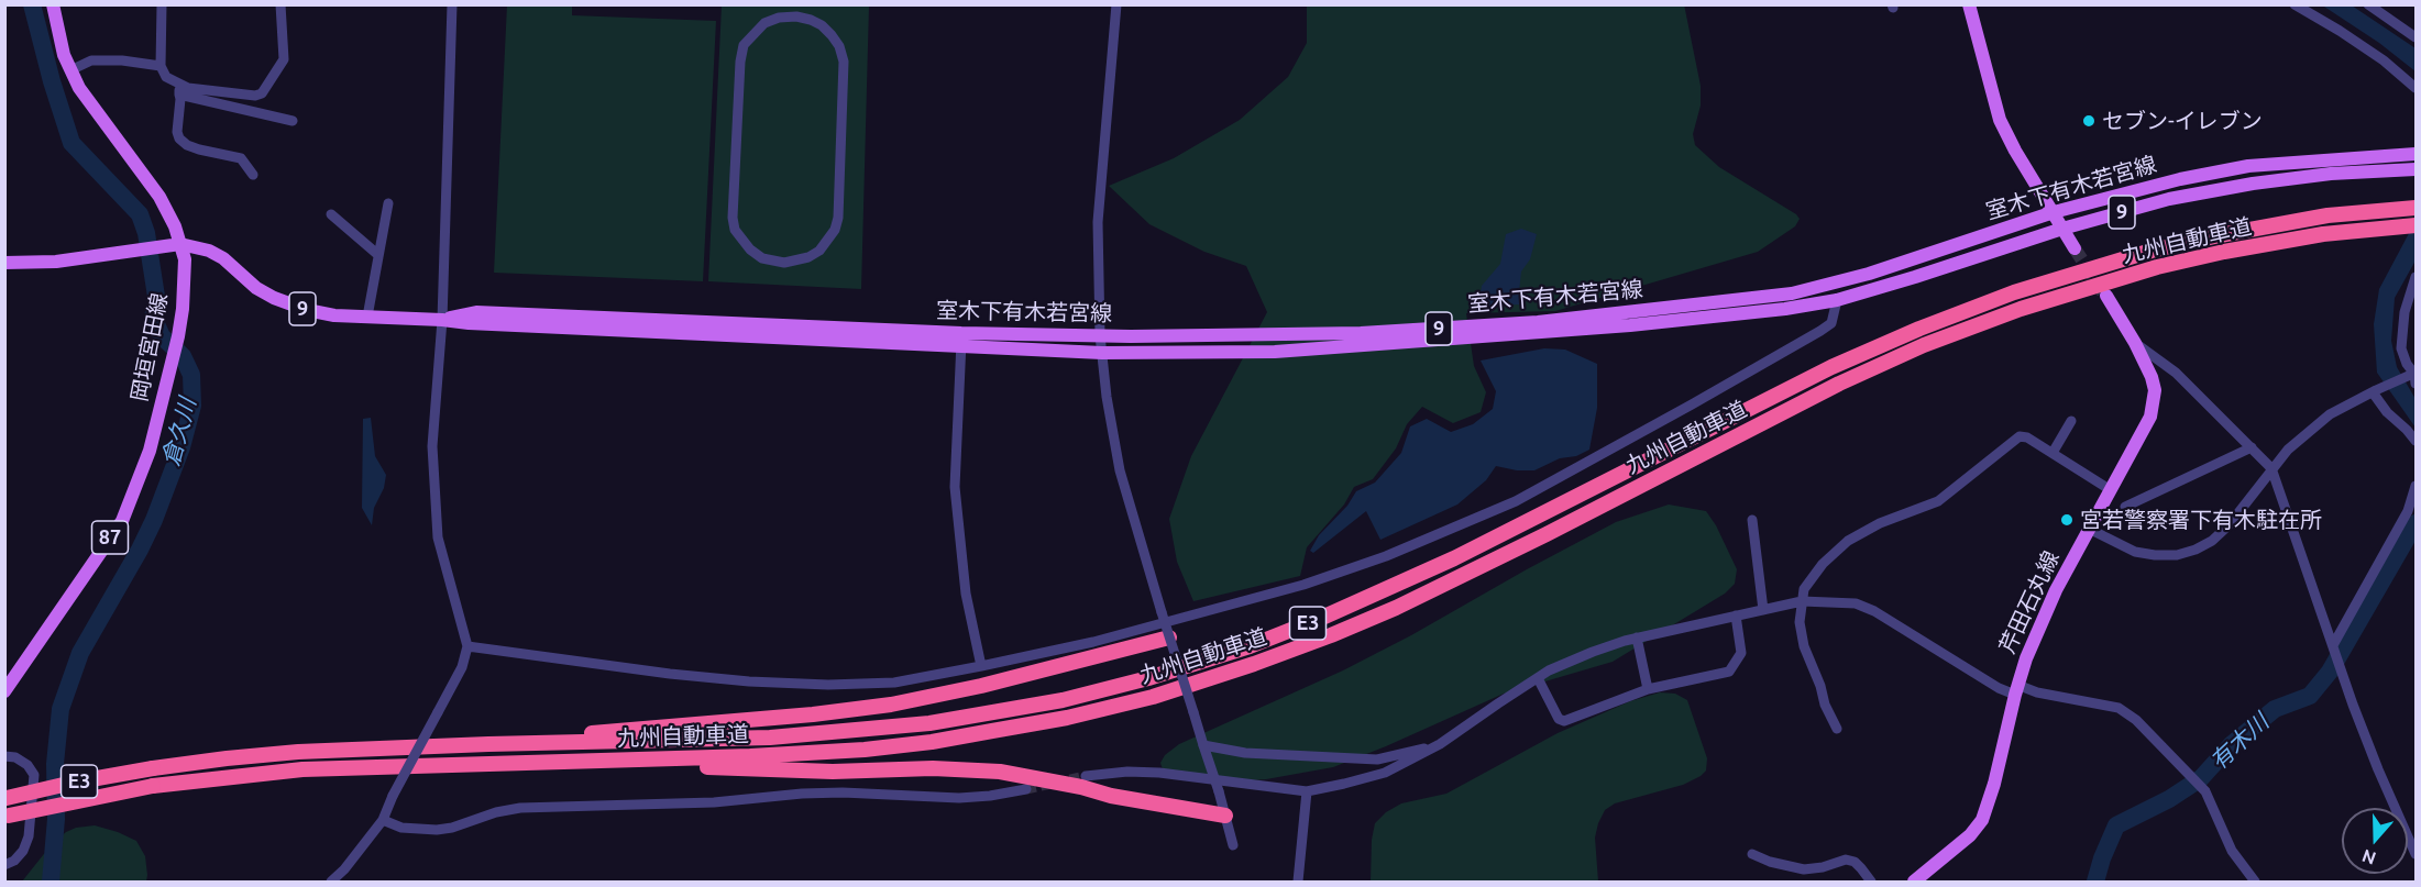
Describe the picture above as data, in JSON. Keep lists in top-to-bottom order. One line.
{"streets":{"highway":["九州自動車道","E3"],"main road":["室木下有木若宮線","9","岡垣宮田線","87","芹田石丸線"]},"crossings":[["室木下有木若宮線","岡垣宮田線"]],"water":["倉久川","有木川"],"places":["セブン-イレブン","宮若警察署下有木駐在所"],"north":"bottom"}
